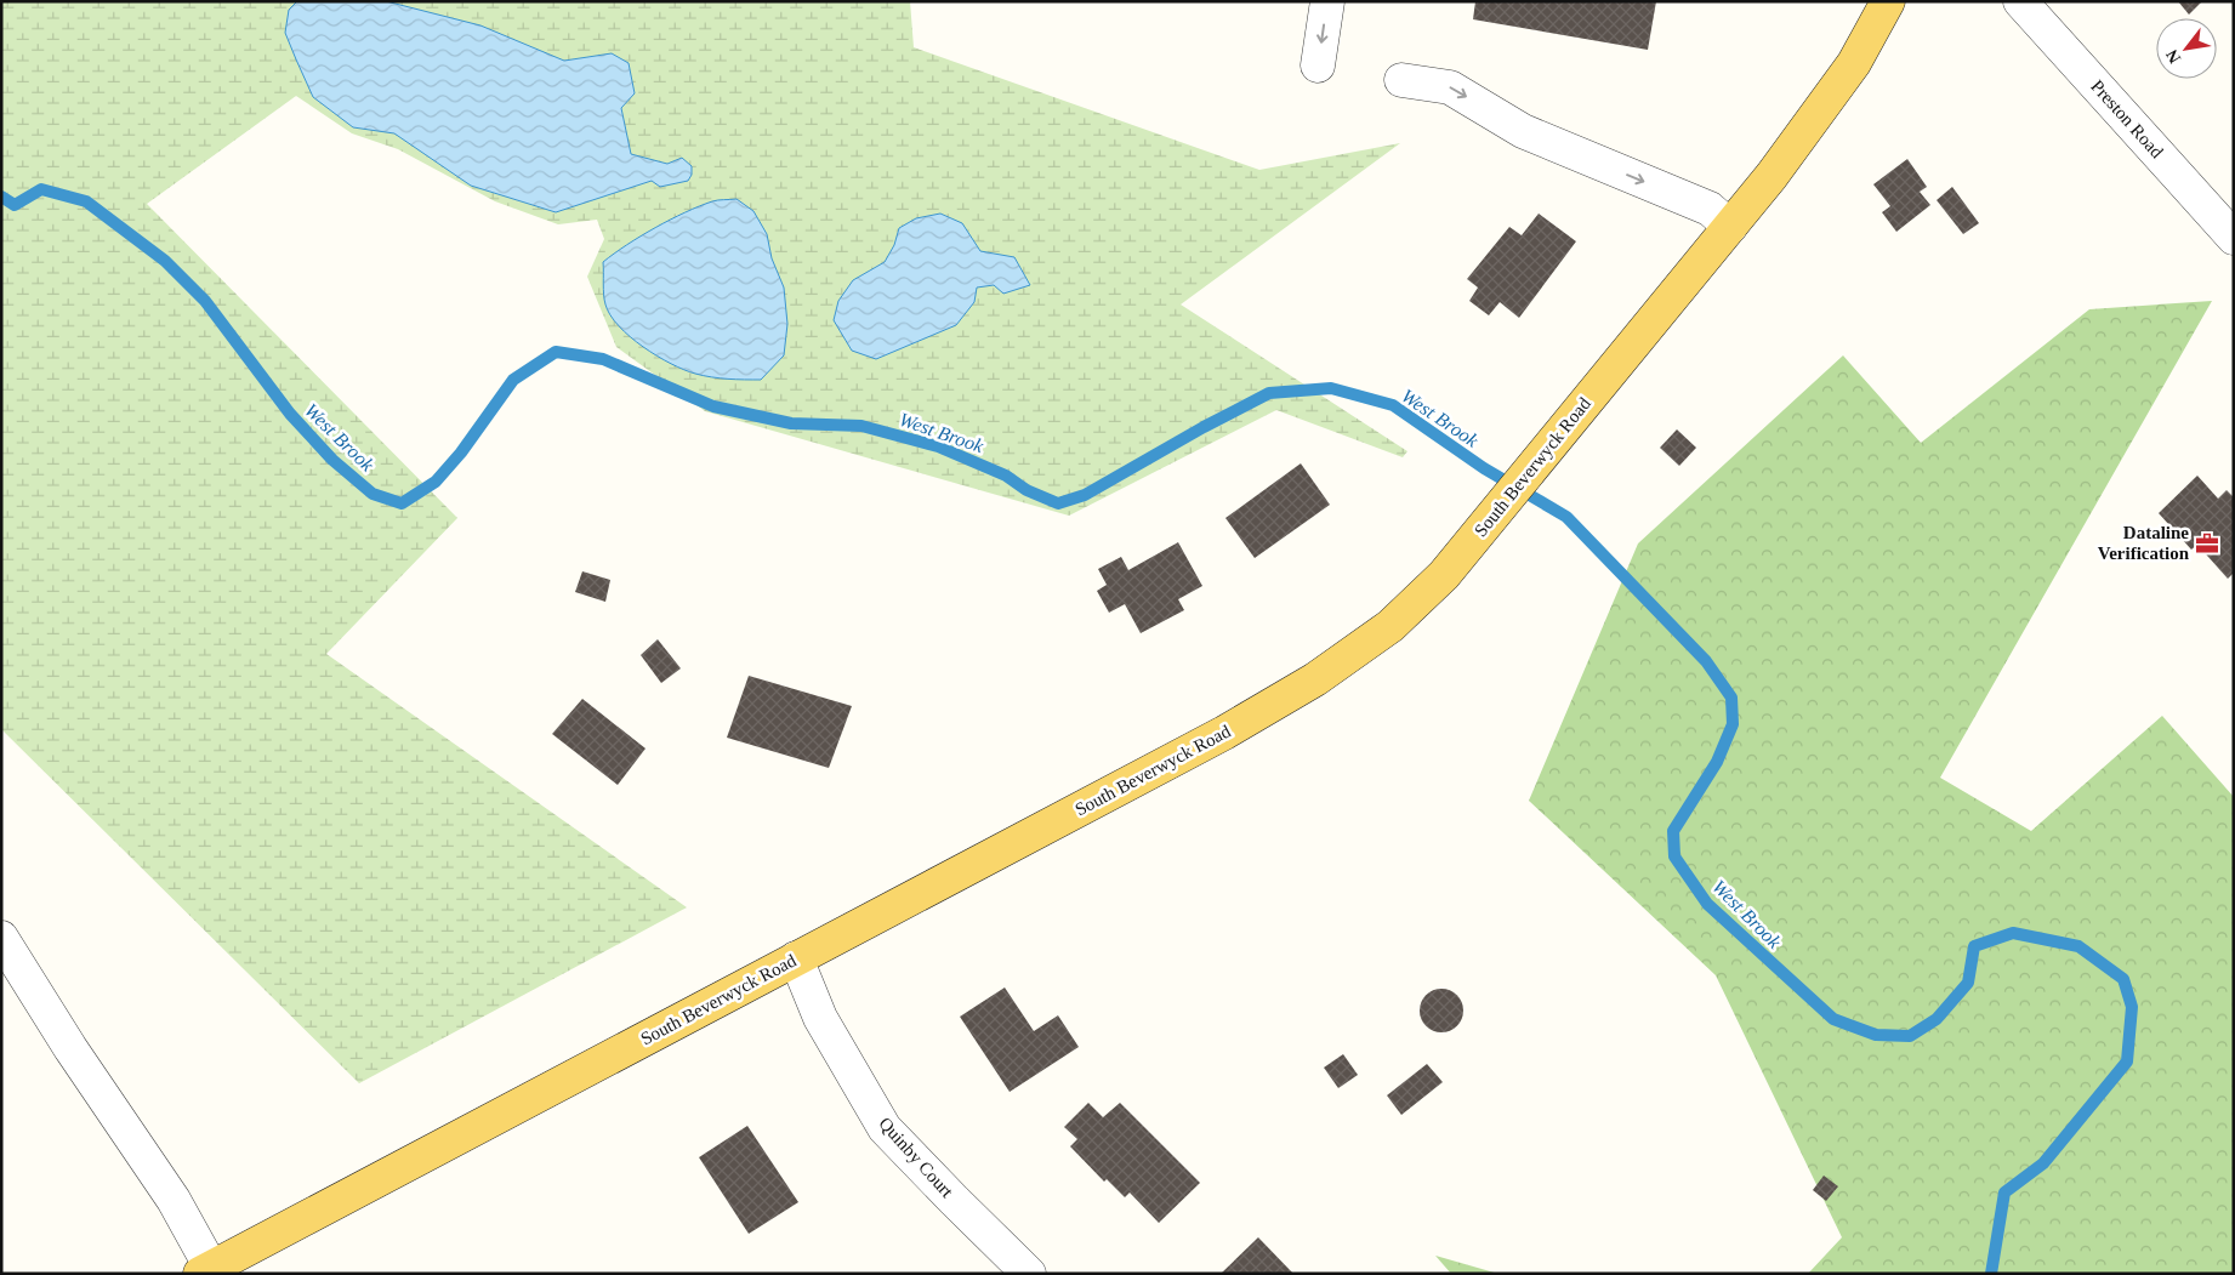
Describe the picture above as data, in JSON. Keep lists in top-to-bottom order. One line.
{"streets":{"main road":["South Beverwyck Road"],"street":["Preston Road","Quinby Court"]},"crossings":[["South Beverwyck Road","Quinby Court"]],"water":["West Brook"],"places":{"office":["Dataline Verification"]},"north":"bottom left"}
